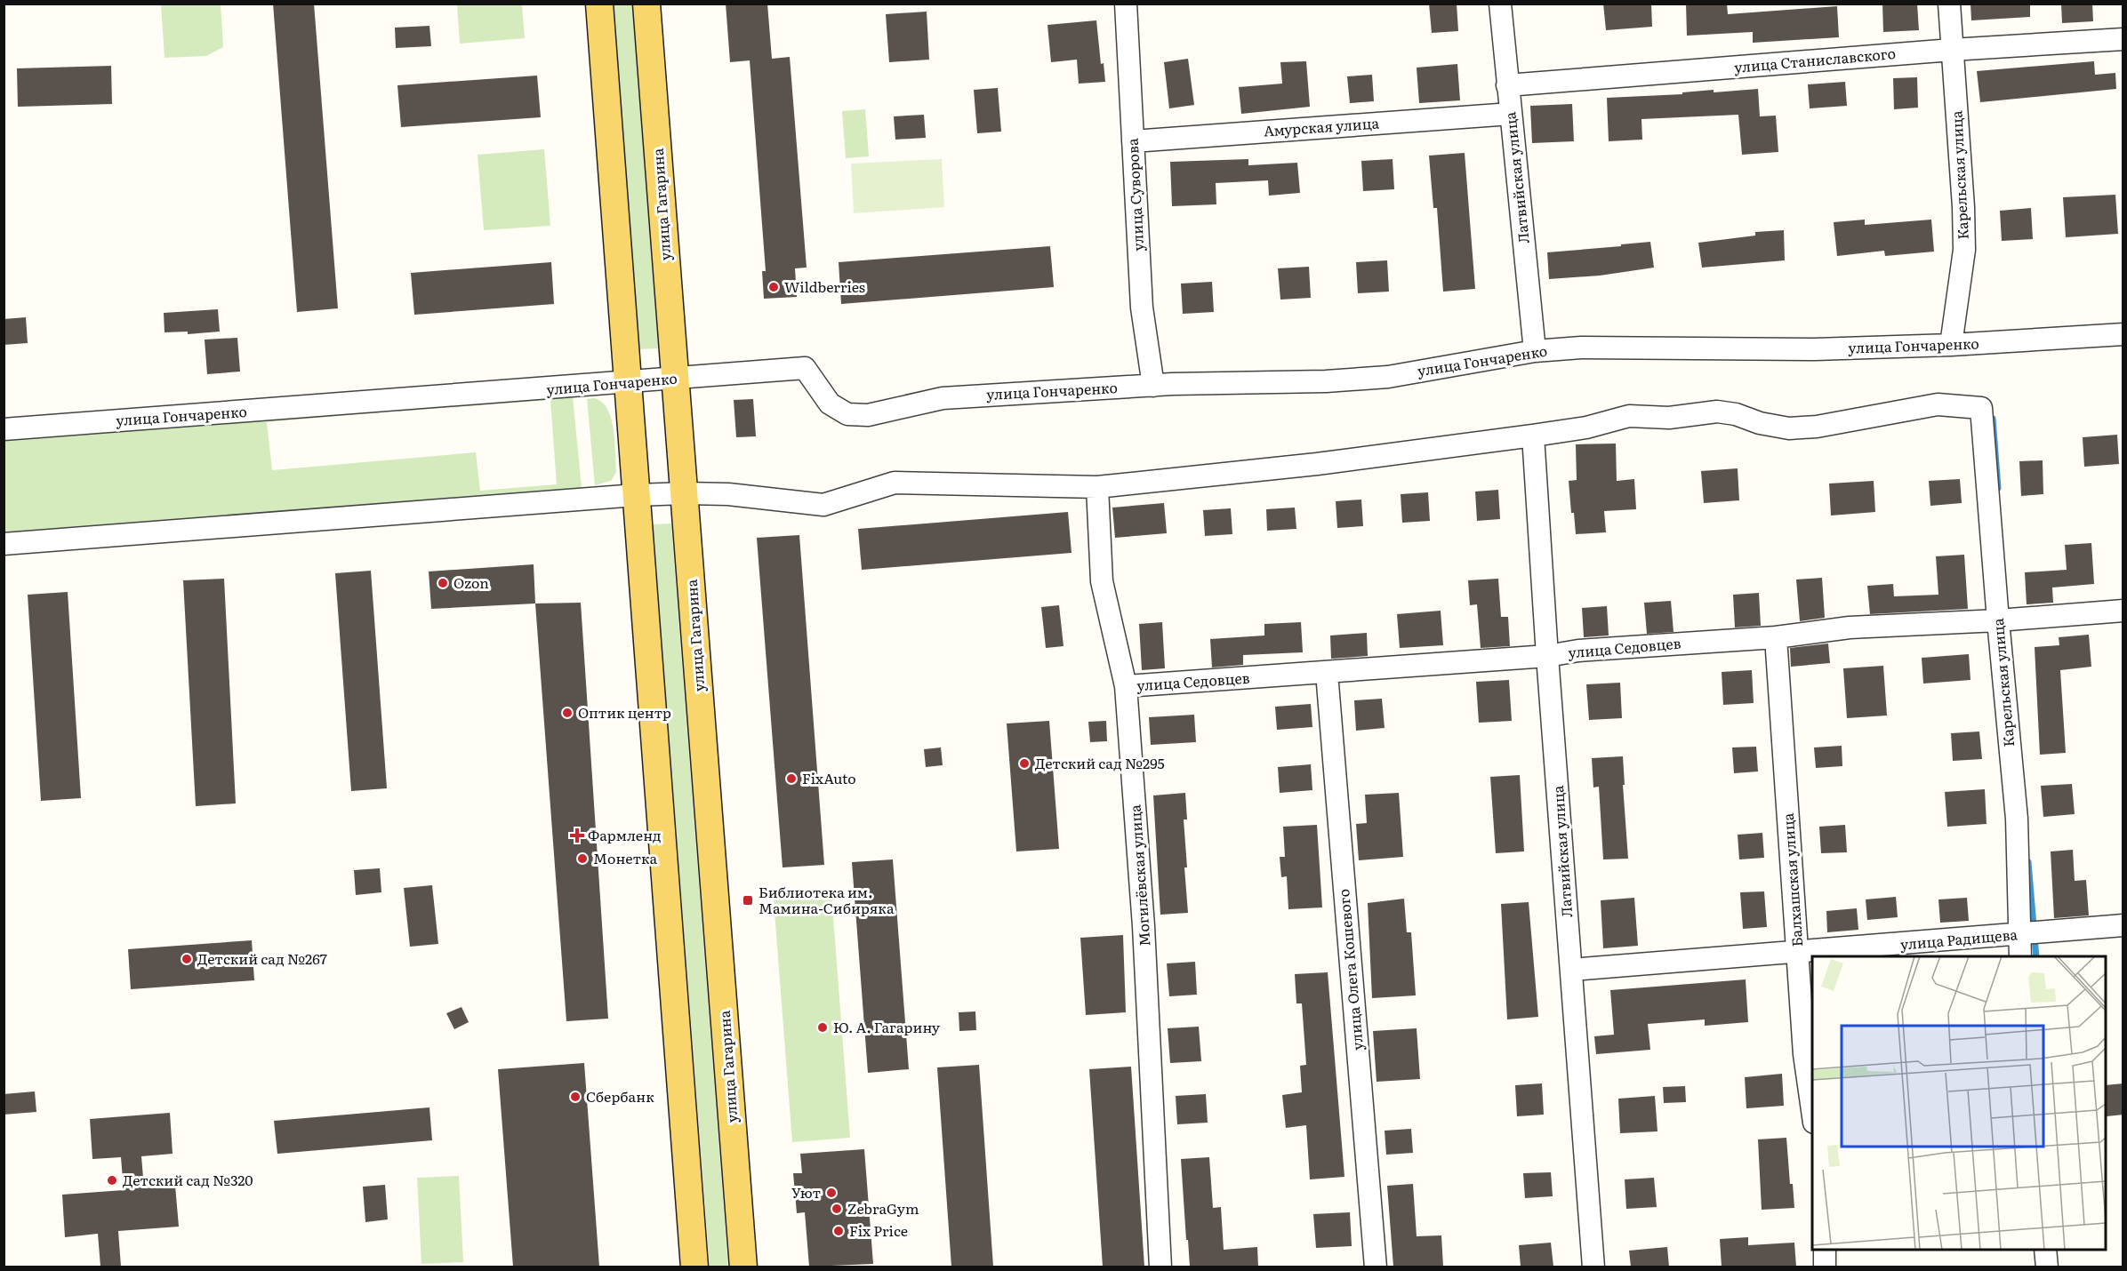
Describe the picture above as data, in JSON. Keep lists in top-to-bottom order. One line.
{"streets":{"main road":["улица Гагарина"],"street":["улица Станиславского","Амурская улица","Карельская улица","Латвийская улица","улица Суворова","улица Гончаренко","улица Седовцев","Могилёвская улица","Балхашская улица","улица Радищева","улица Олега Кошевого"]},"crossings":[["улица Станиславского","Карельская улица"],["улица Станиславского","Латвийская улица"],["Амурская улица","Латвийская улица"],["Амурская улица","улица Суворова"],["Карельская улица","Латвийская улица"],["Карельская улица","улица Гончаренко"],["Карельская улица","улица Седовцев"],["Карельская улица","улица Радищева"],["Латвийская улица","улица Гончаренко"],["Латвийская улица","улица Седовцев"],["Латвийская улица","улица Радищева"],["улица Суворова","улица Гончаренко"],["улица Гагарина","улица Гончаренко"],["улица Седовцев","Могилёвская улица"],["улица Седовцев","Балхашская улица"],["улица Седовцев","улица Олега Кошевого"],["Балхашская улица","улица Радищева"]],"places":{"other":["Wildberries","Ozon","Оптик центр","Детский сад №295","FixAuto","Монетка","Детский сад №267","Ю. А. Гагарину","Сбербанк","Детский сад №320","Уют","ZebraGym","Fix Price"],"health":["Фармленд"],"transit":["Библиотека им. Мамина-Сибиряка"]}}
